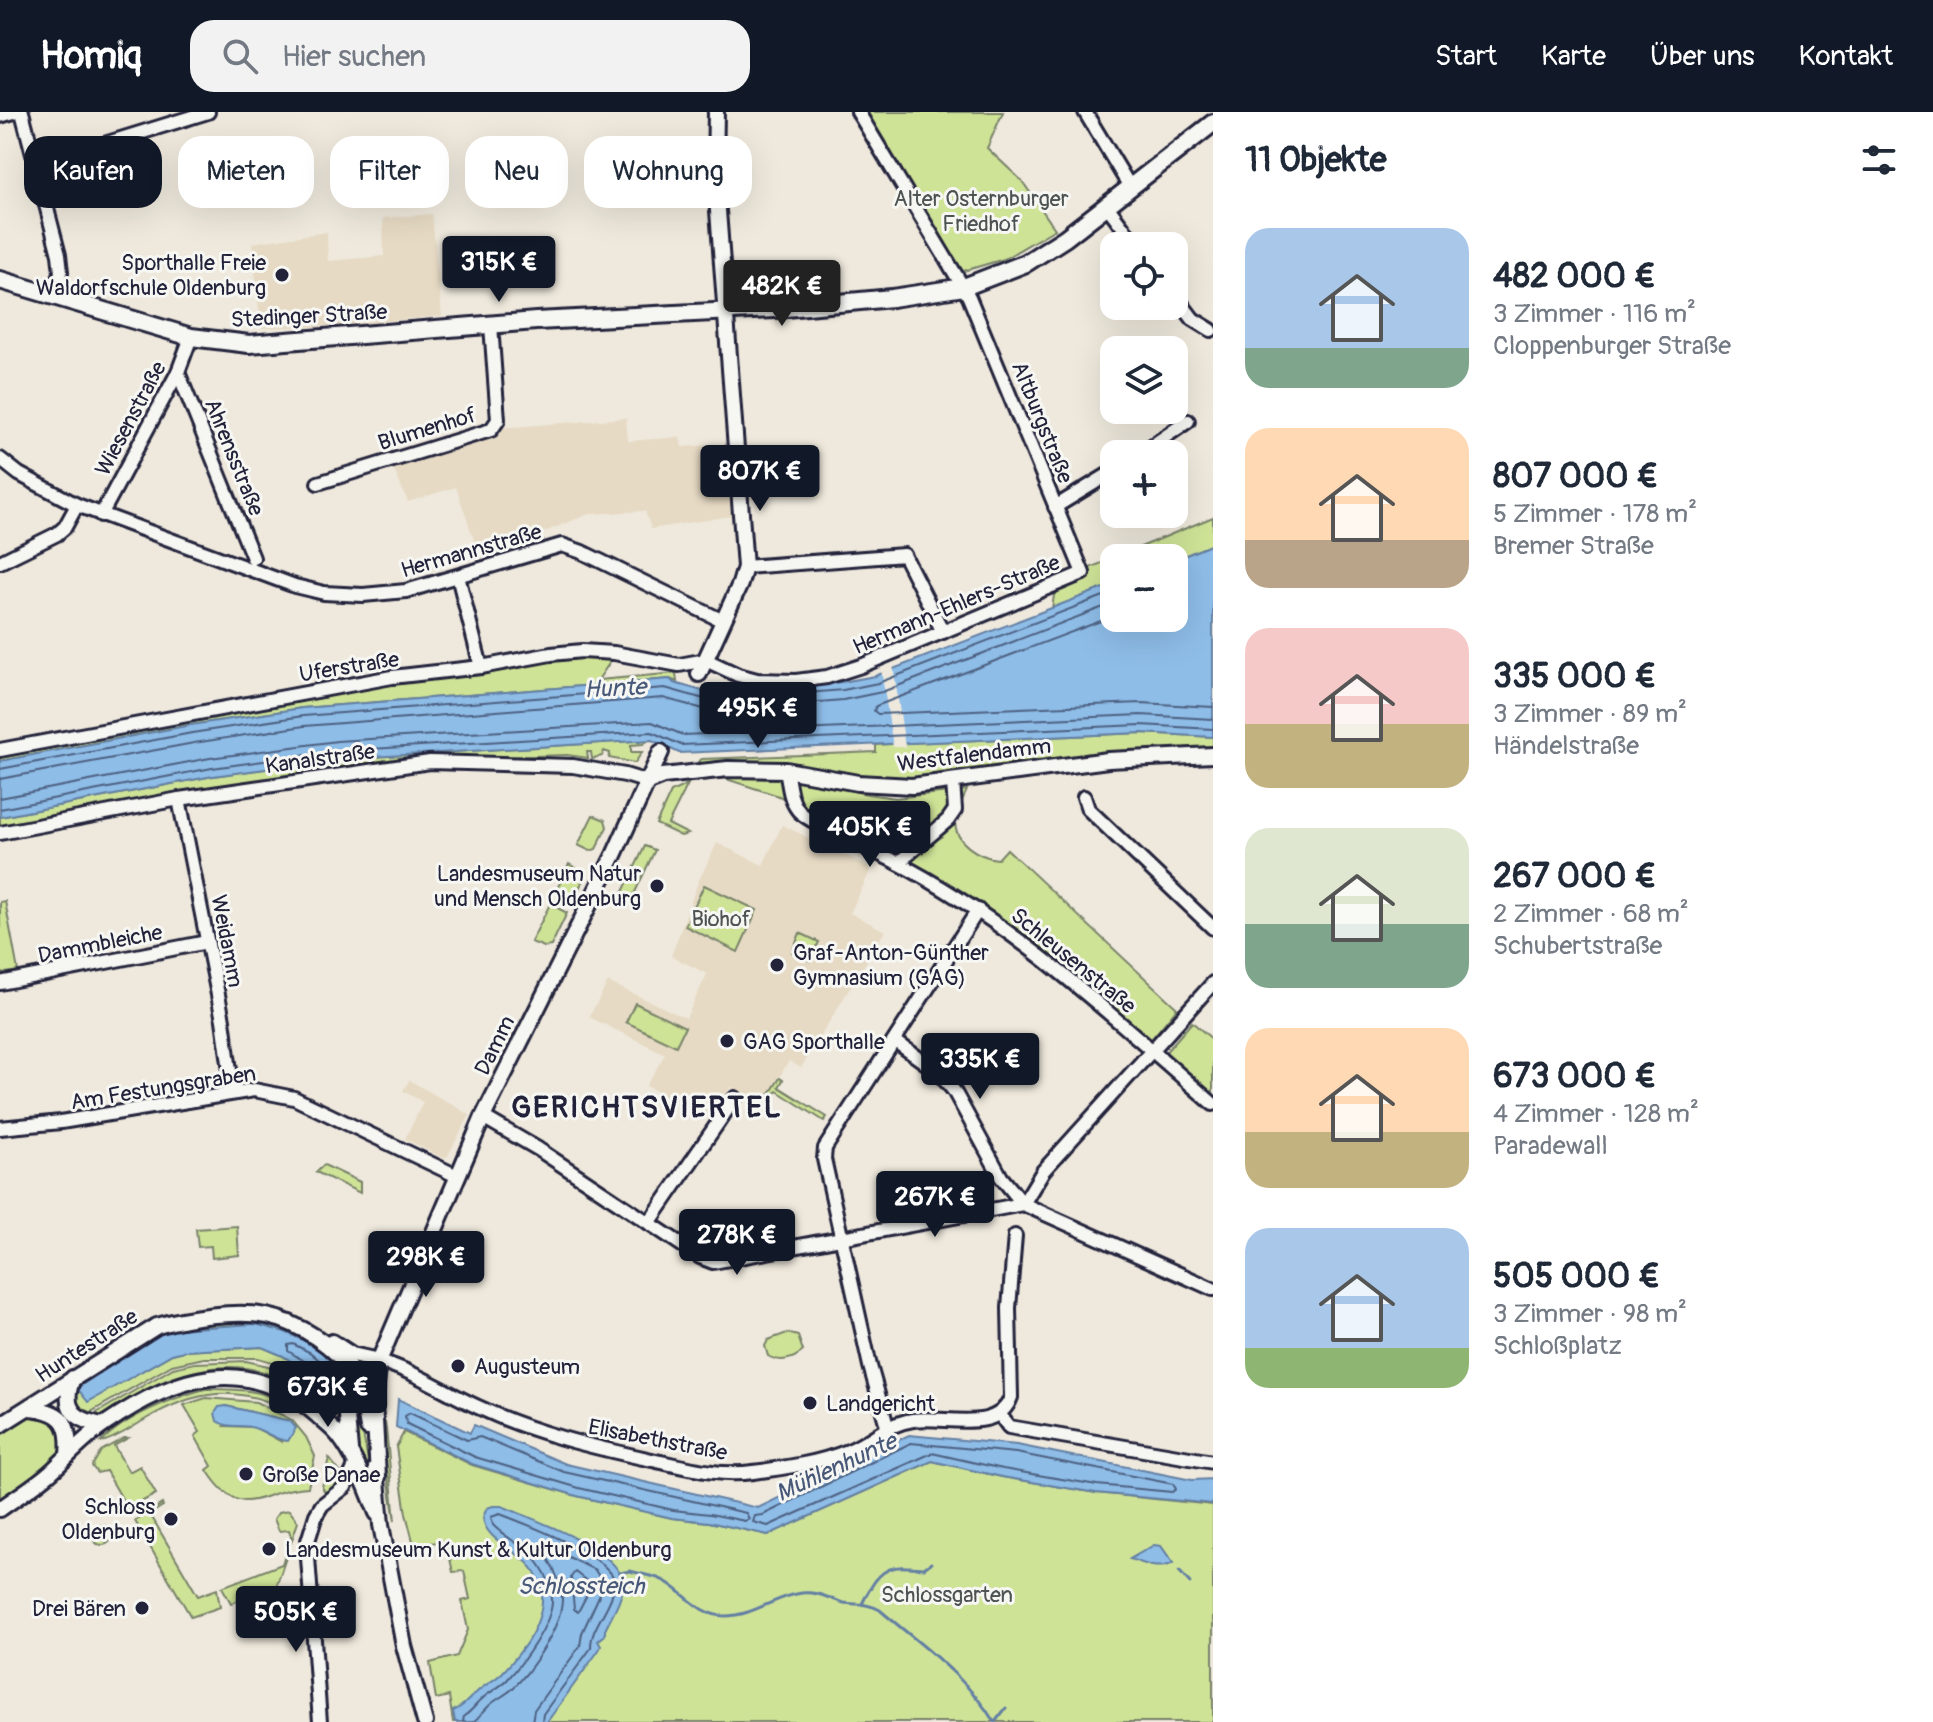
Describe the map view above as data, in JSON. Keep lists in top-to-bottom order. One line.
{"streets":{"main road":["Stedinger Straße"],"street":["Wiesenstraße","Altburgstraße","Blumenhof","Ahrensstraße","Hermannstraße","Hermann-Ehlers-Straße","Uferstraße","Westfalendamm","Kanalstraße","Weidamm","Dammbleiche","Schleusenstraße","Damm","Am Festungsgraben","Huntestraße","Elisabethstraße"]},"crossings":[["Stedinger Straße","Wiesenstraße"],["Stedinger Straße","Altburgstraße"],["Stedinger Straße","Blumenhof"],["Wiesenstraße","Ahrensstraße"],["Wiesenstraße","Hermannstraße"],["Altburgstraße","Hermann-Ehlers-Straße"],["Hermann-Ehlers-Straße","Uferstraße"],["Westfalendamm","Kanalstraße"],["Westfalendamm","Schleusenstraße"],["Westfalendamm","Damm"],["Kanalstraße","Weidamm"],["Kanalstraße","Damm"],["Weidamm","Dammbleiche"],["Weidamm","Am Festungsgraben"],["Damm","Am Festungsgraben"],["Damm","Elisabethstraße"]],"districts":["GERICHTSVIERTEL"],"water":["Hunte","Mühlenhunte","Schlossteich"],"parks":["Alter Osternburger Friedhof","Biohof","Schlossgarten"],"places":["Sporthalle Freie Waldorfschule Oldenburg","Landesmuseum Natur und Mensch Oldenburg","Graf-Anton-Günther Gymnasium (GAG)","GAG Sporthalle","Augusteum","Landgericht","Große Danae","Schloss Oldenburg","Landesmuseum Kunst & Kultur Oldenburg","Drei Bären"],"page":{"header":"Homiq","search":"Hier suchen","nav":["Start","Karte","Über uns","Kontakt"],"heading":"11 Objekte","chip":["Kaufen","Mieten","Filter","Neu","Wohnung"],"list":[{"name":"482 000 €","note":"3 Zimmer · 116 m² · Cloppenburger Straße"},{"name":"807 000 €","note":"5 Zimmer · 178 m² · Bremer Straße"},{"name":"335 000 €","note":"3 Zimmer · 89 m² · Händelstraße"},{"name":"267 000 €","note":"2 Zimmer · 68 m² · Schubertstraße"},{"name":"673 000 €","note":"4 Zimmer · 128 m² · Paradewall"},{"name":"505 000 €","note":"3 Zimmer · 98 m² · Schloßplatz"}],"map_buttons":["+","−"],"price":["315K €","482K €","807K €","495K €","405K €","335K €","267K €","278K €","298K €","673K €","505K €"]}}
